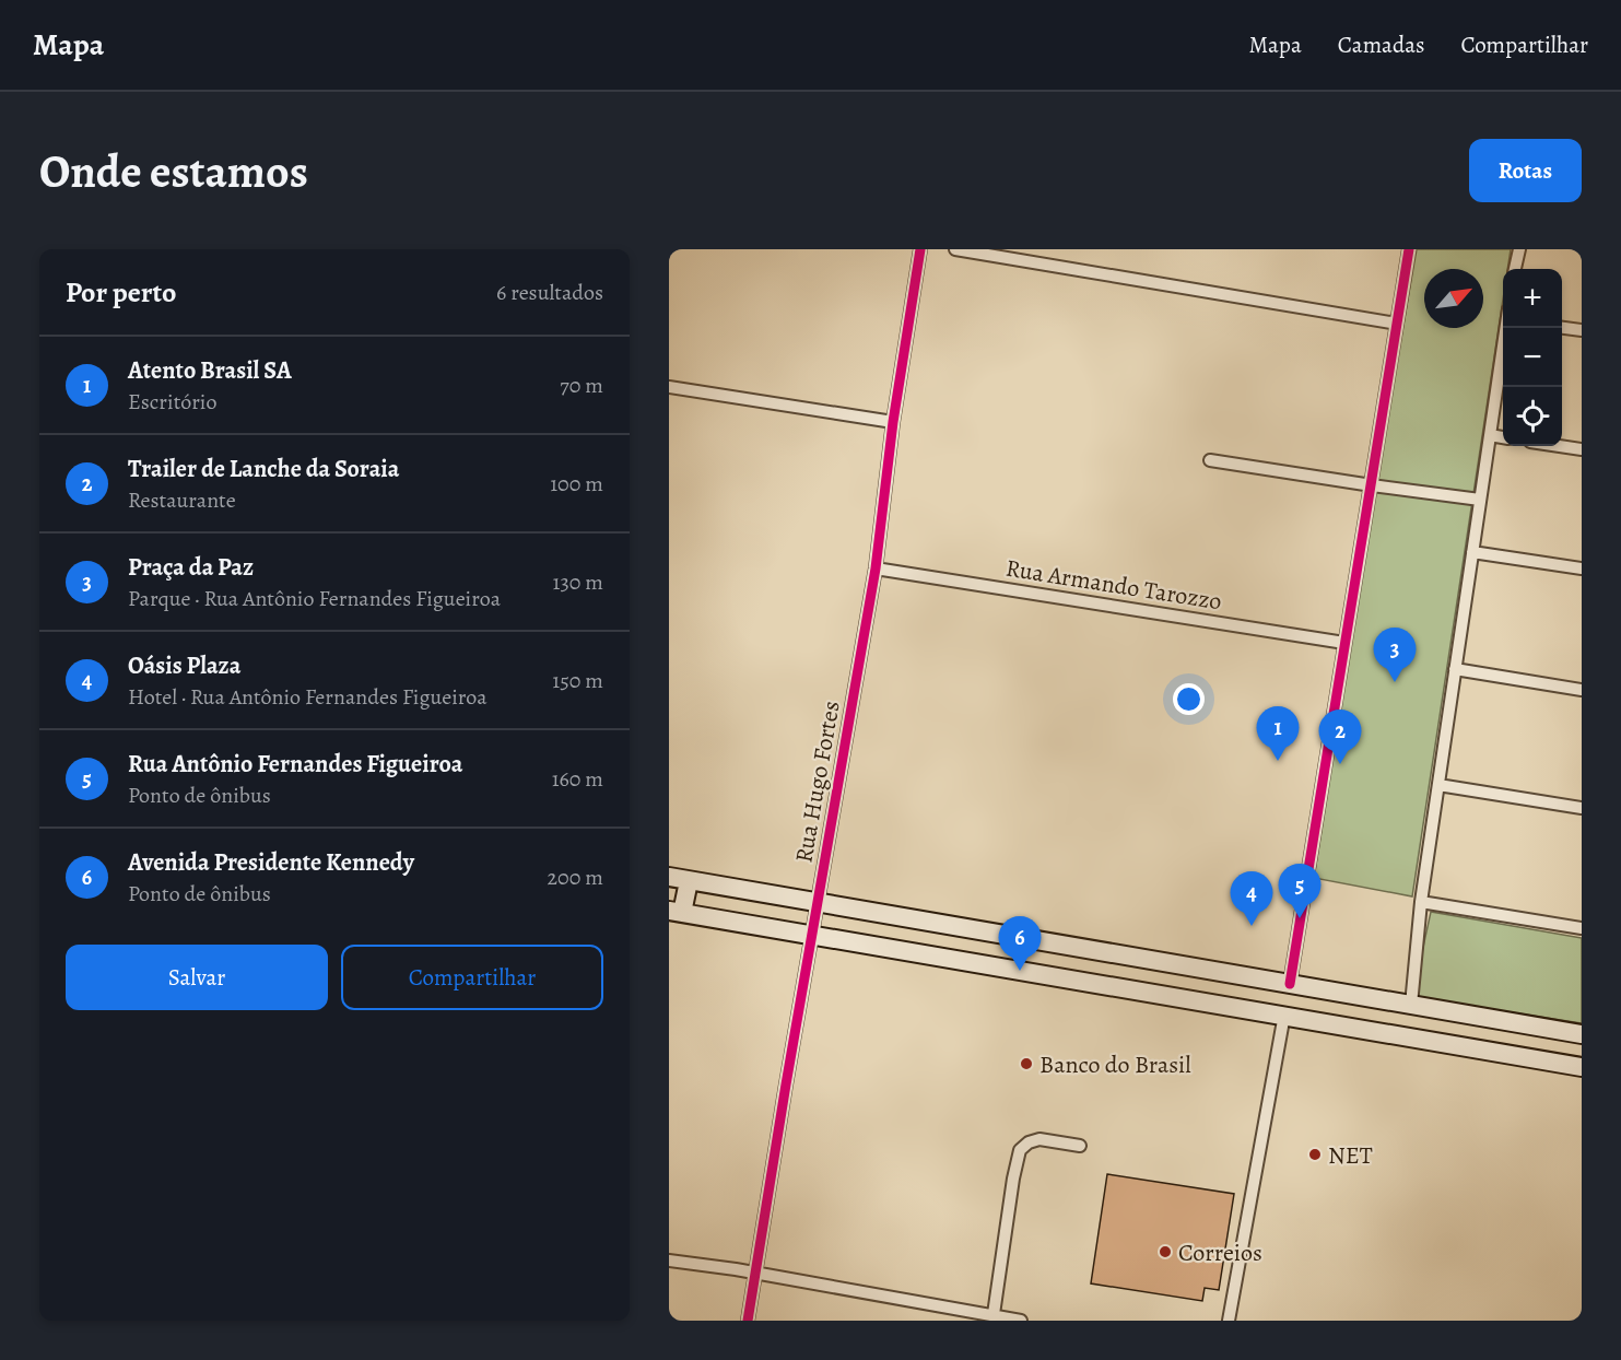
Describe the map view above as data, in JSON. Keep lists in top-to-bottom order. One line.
{"streets":{"street":["Rua Armando Tarozzo","Rua Hugo Fortes"]},"crossings":[["Rua Armando Tarozzo","Rua Hugo Fortes"]],"places":["Banco do Brasil","NET","Correios"],"north":"top right","page":{"header":"Mapa","nav":["Mapa","Camadas","Compartilhar"],"buttons":["Rotas",["Salvar","Compartilhar"]],"title":"Onde estamos","heading":["Por perto","6 resultados"],"map_buttons":["+","−"],"list":[{"mark":"1","name":"Atento Brasil SA","note":"Escritório","value":"70 m"},{"mark":"2","name":"Trailer de Lanche da Soraia","note":"Restaurante","value":"100 m"},{"mark":"3","name":"Praça da Paz","note":"Parque · Rua Antônio Fernandes Figueiroa","value":"130 m"},{"mark":"4","name":"Oásis Plaza","note":"Hotel · Rua Antônio Fernandes Figueiroa","value":"150 m"},{"mark":"5","name":"Rua Antônio Fernandes Figueiroa","note":"Ponto de ônibus","value":"160 m"},{"mark":"6","name":"Avenida Presidente Kennedy","note":"Ponto de ônibus","value":"200 m"}],"pins":["3","1","2","5","4","6"]}}
